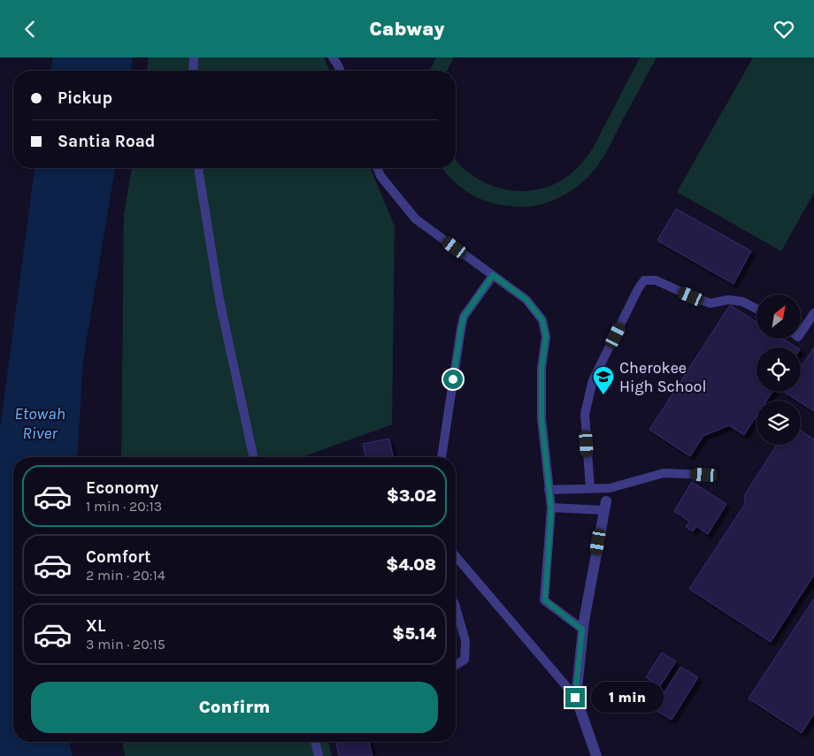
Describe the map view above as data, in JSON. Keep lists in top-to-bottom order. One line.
{"water":["Etowah River"],"places":{"school or university":["Cherokee High School"]},"north":"top right","page":{"header":"Cabway","banner":["Pickup","Santia Road"],"list":[{"name":"Economy","note":"1 min · 20:13","value":"$3.02"},{"name":"Comfort","note":"2 min · 20:14","value":"$4.08"},{"name":"XL","note":"3 min · 20:15","value":"$5.14"}],"buttons":"Confirm","bubble":"1 min"}}
